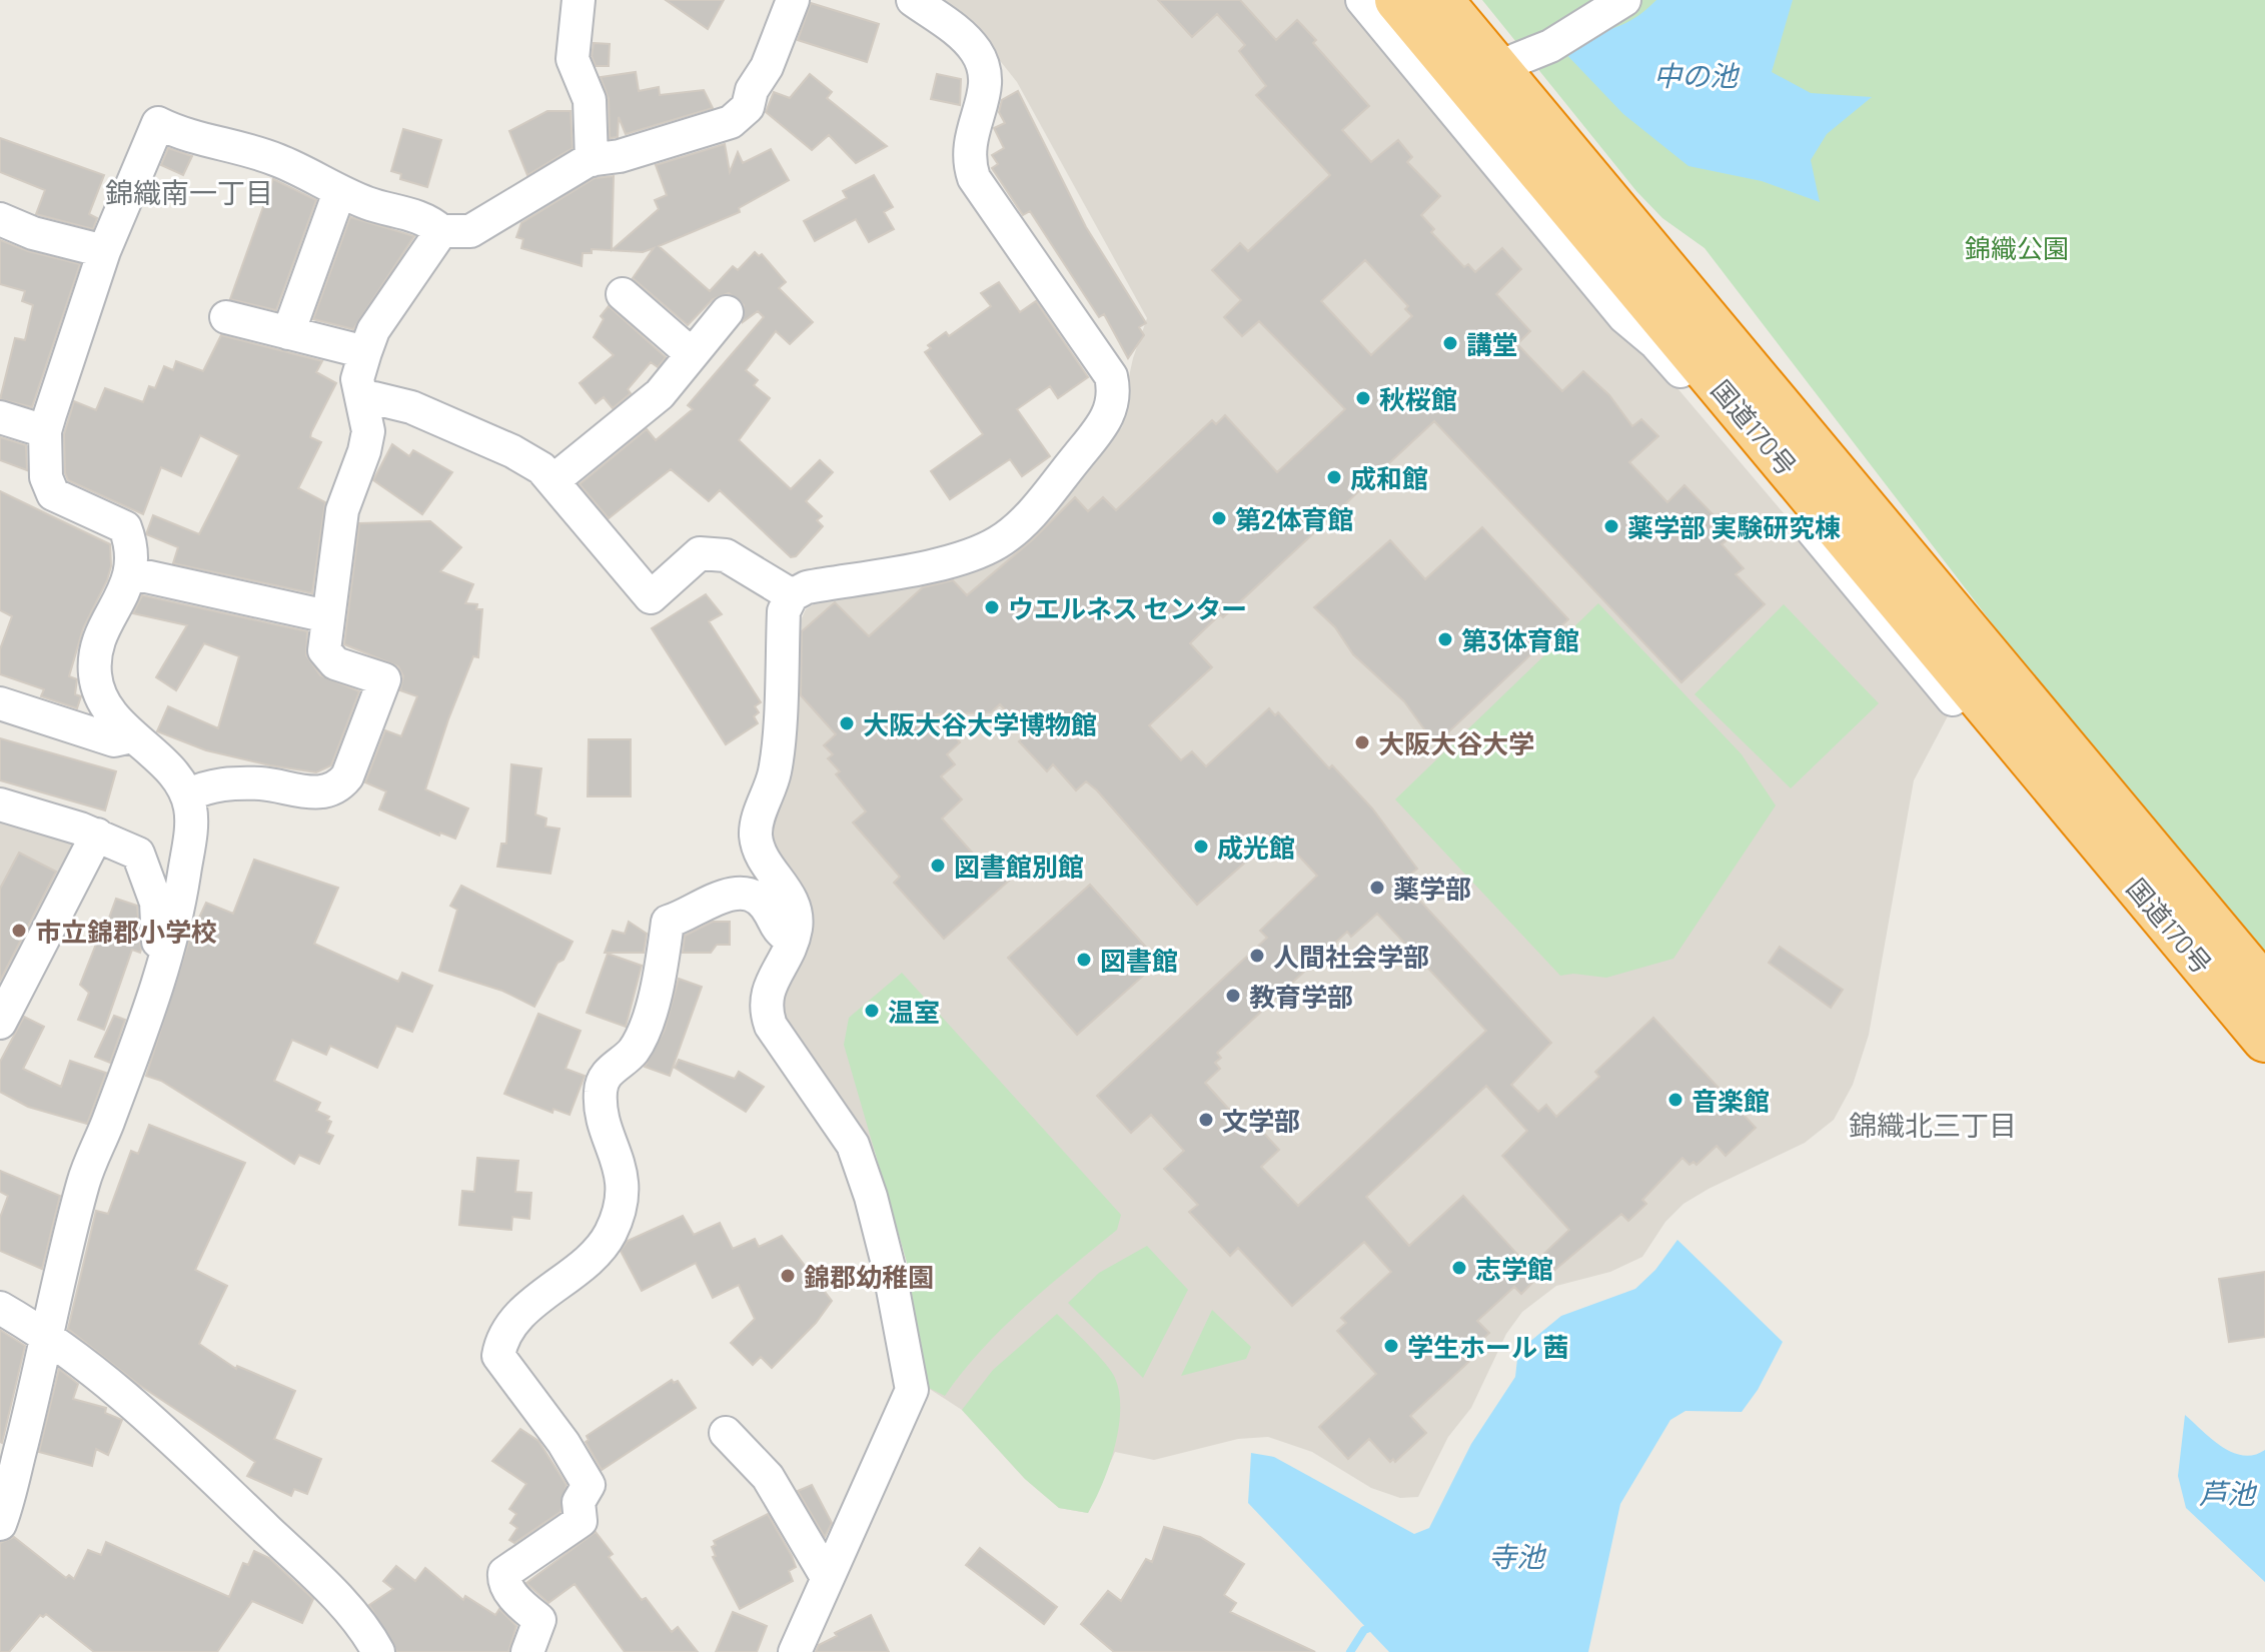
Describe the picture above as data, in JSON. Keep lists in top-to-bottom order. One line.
{"streets":{"highway":["国道170号"]},"districts":["錦織南一丁目","錦織北三丁目"],"water":["中の池","芦池","寺池"],"parks":["錦織公園"],"places":["講堂","秋桜館","成和館","第2体育館","薬学部 実験研究棟","ウエルネス センター","第3体育館","大阪大谷大学博物館","大阪大谷大学","成光館","図書館別館","薬学部","市立錦郡小学校","人間社会学部","図書館","教育学部","温室","音楽館","文学部","志学館","錦郡幼稚園","学生ホール 茜"]}
